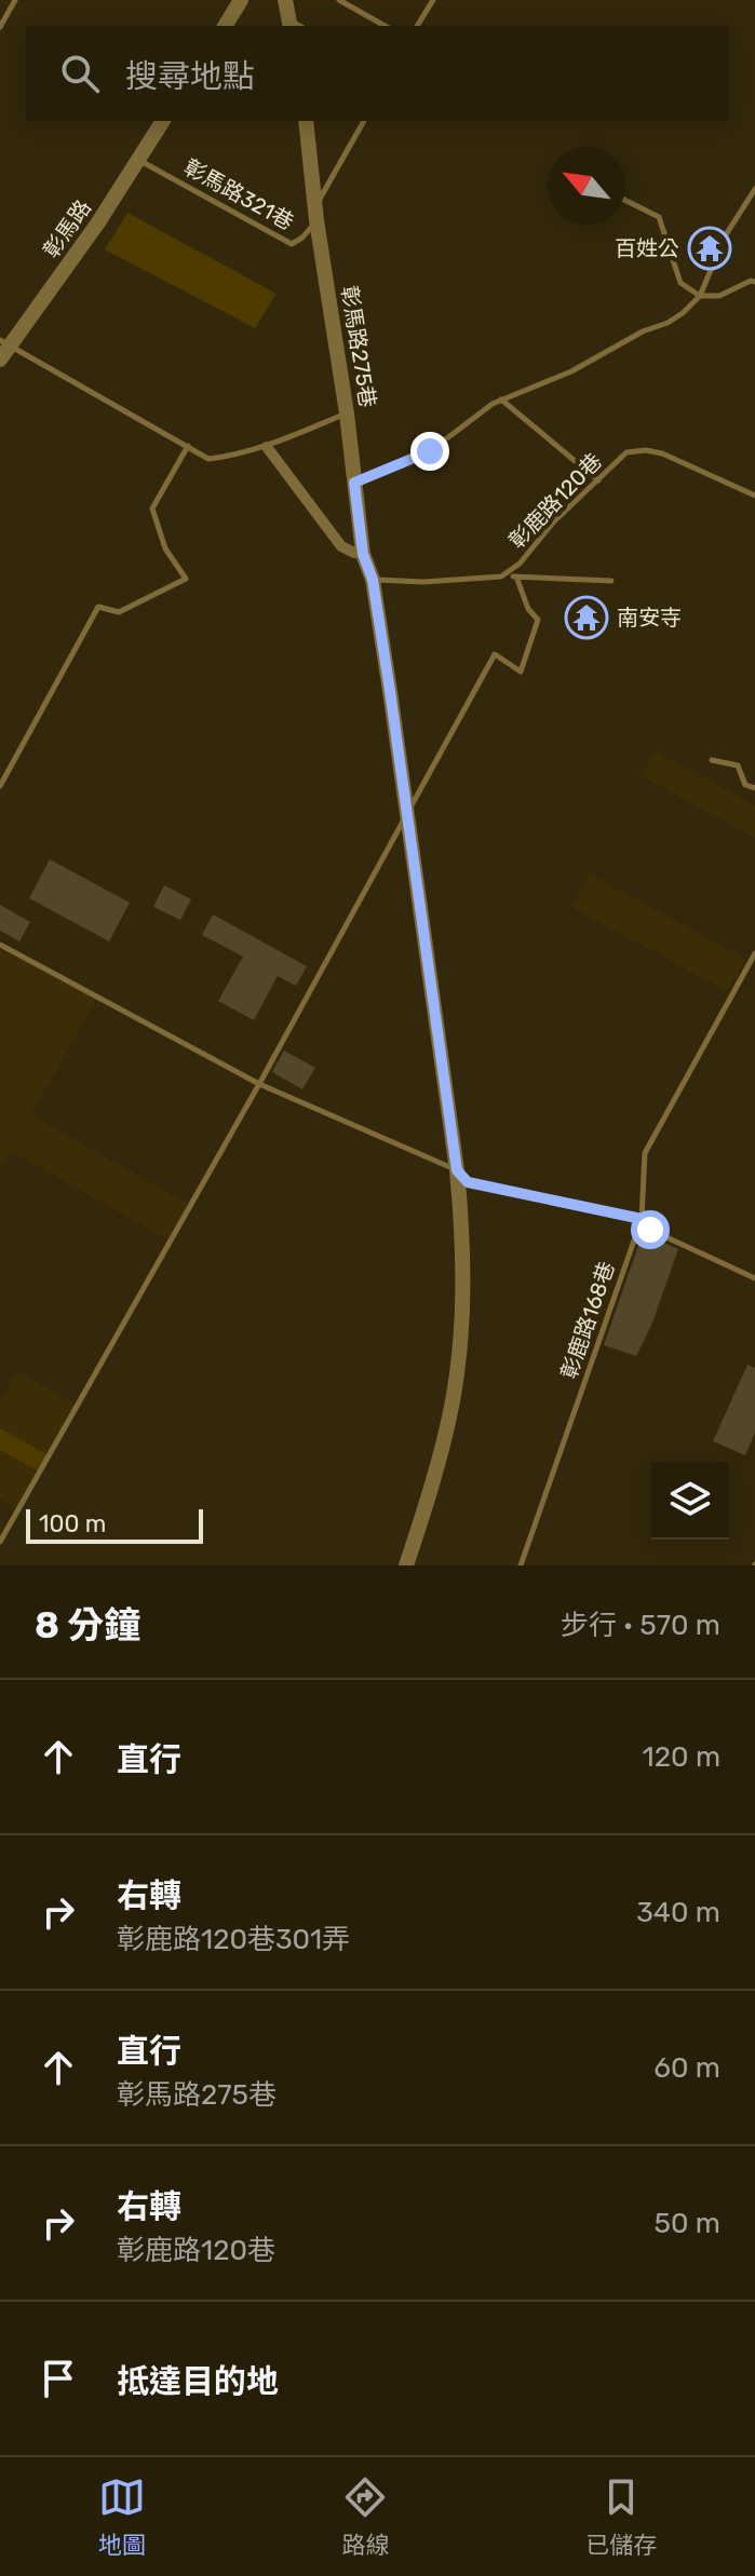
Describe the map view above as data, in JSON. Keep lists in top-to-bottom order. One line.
{"streets":{"street":["彰馬路","彰馬路275巷"],"lane":["彰馬路321巷","彰鹿路120巷","彰鹿路168巷"]},"crossings":[["彰馬路321巷","彰馬路"],["彰馬路321巷","彰馬路275巷"],["彰馬路275巷","彰鹿路120巷"]],"places":{"temple":["百姓公","南安寺"]},"scale_bar":"100 m","north":"top left","page":{"search":"搜尋地點","scale":"100 m","heading":["8 分鐘","步行 · 570 m"],"list":[["直行","120 m"],["右轉","彰鹿路120巷301弄","340 m"],["直行","彰馬路275巷","60 m"],["右轉","彰鹿路120巷","50 m"],"抵達目的地"],"nav":["地圖","路線","已儲存"]}}
